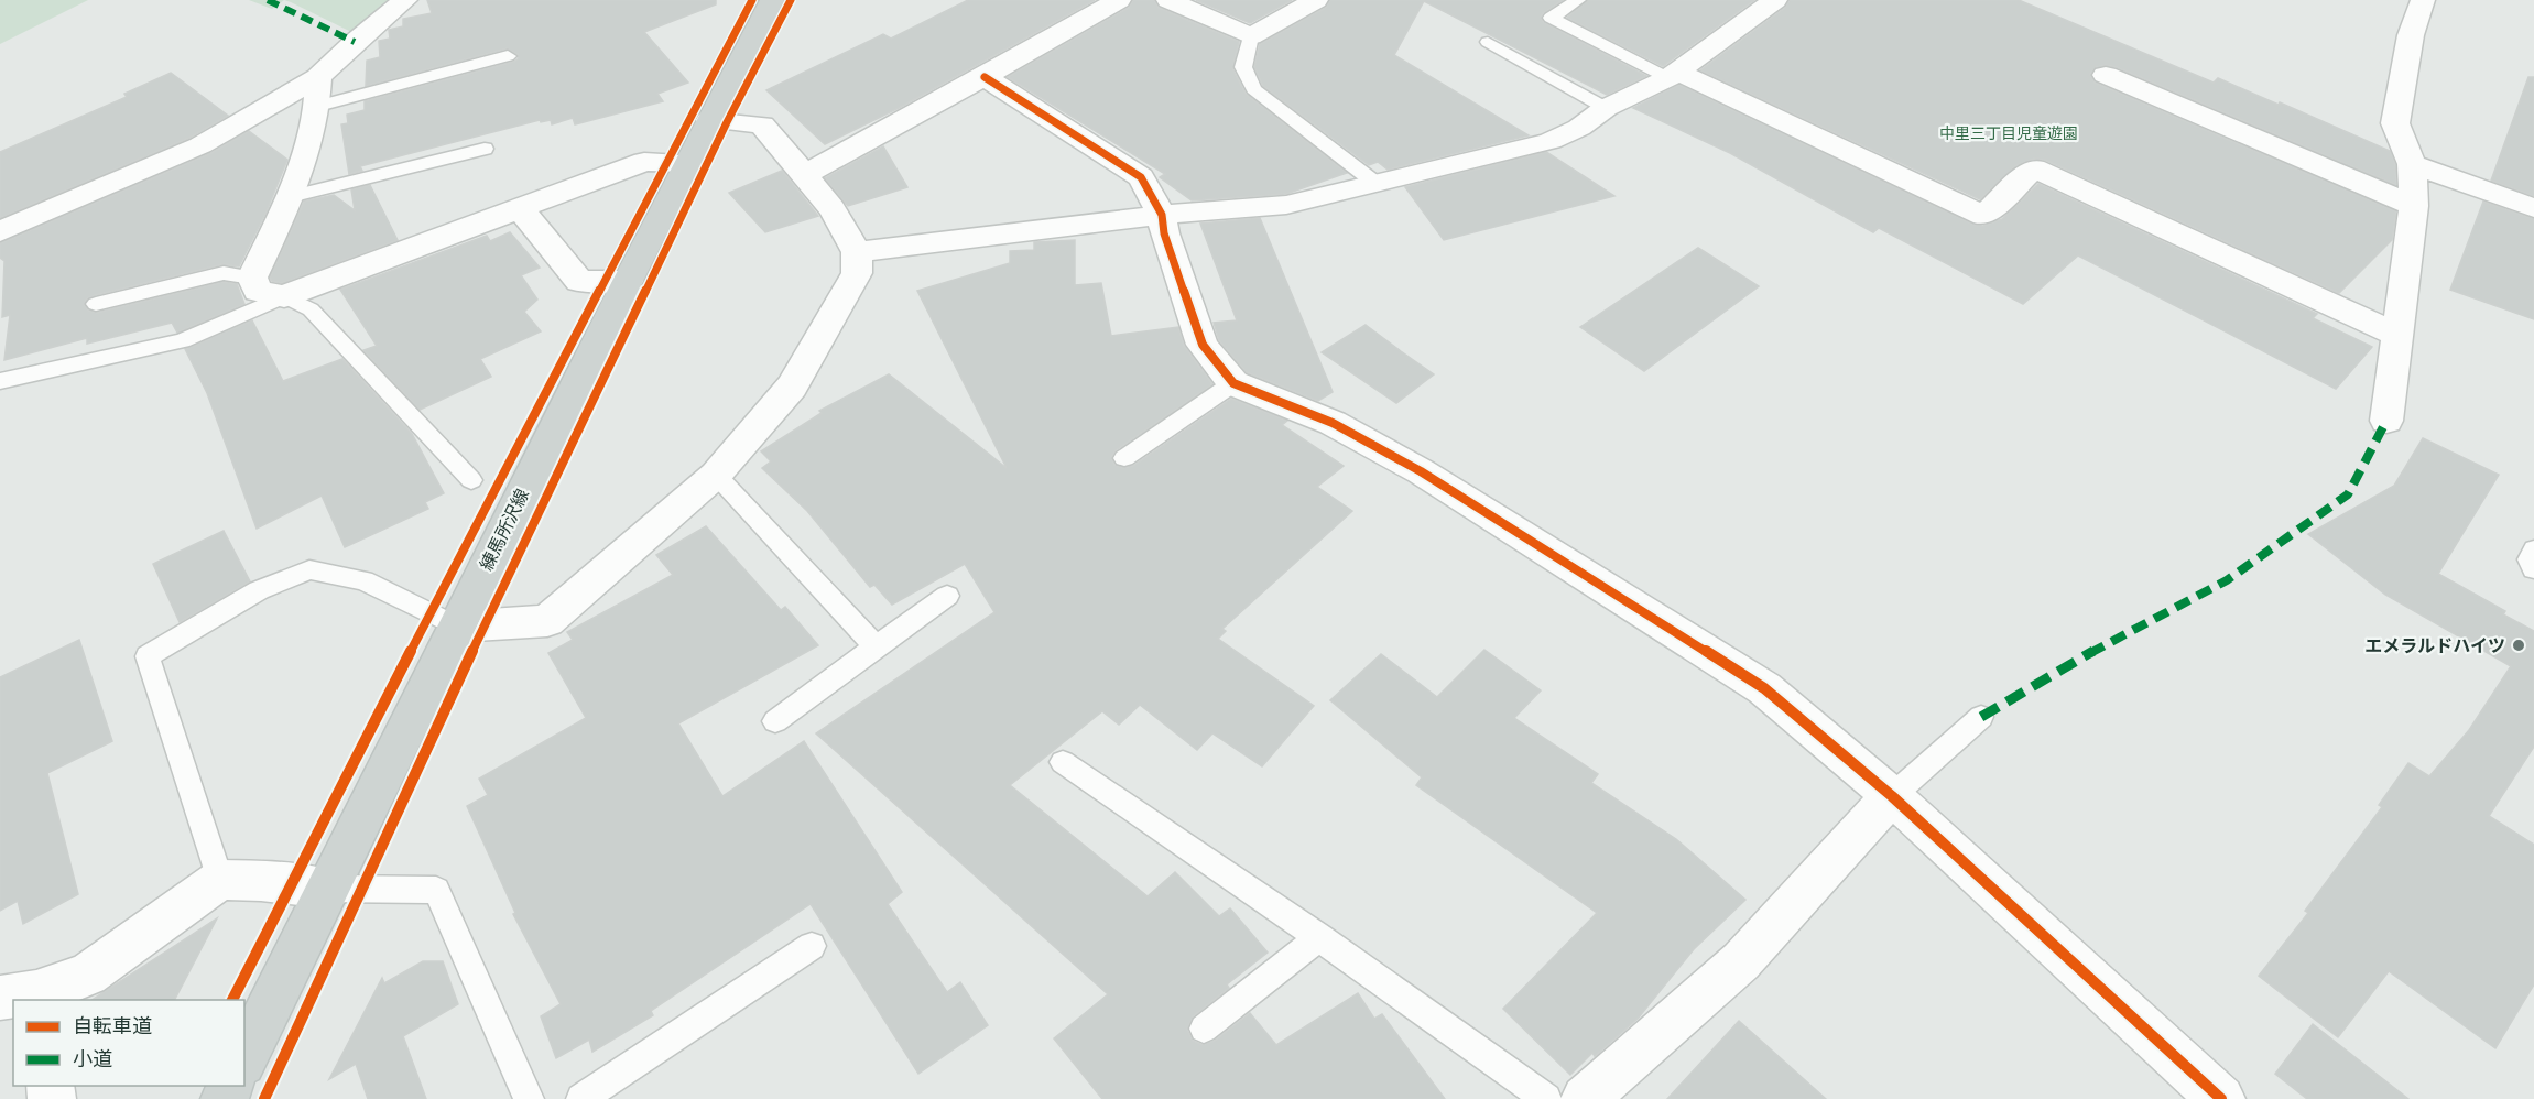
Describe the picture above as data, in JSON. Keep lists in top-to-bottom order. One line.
{"streets":{"main road":["練馬所沢線"]},"parks":["中里三丁目児童遊園"],"places":["エメラルドハイツ"],"legend":["自転車道","小道"]}
